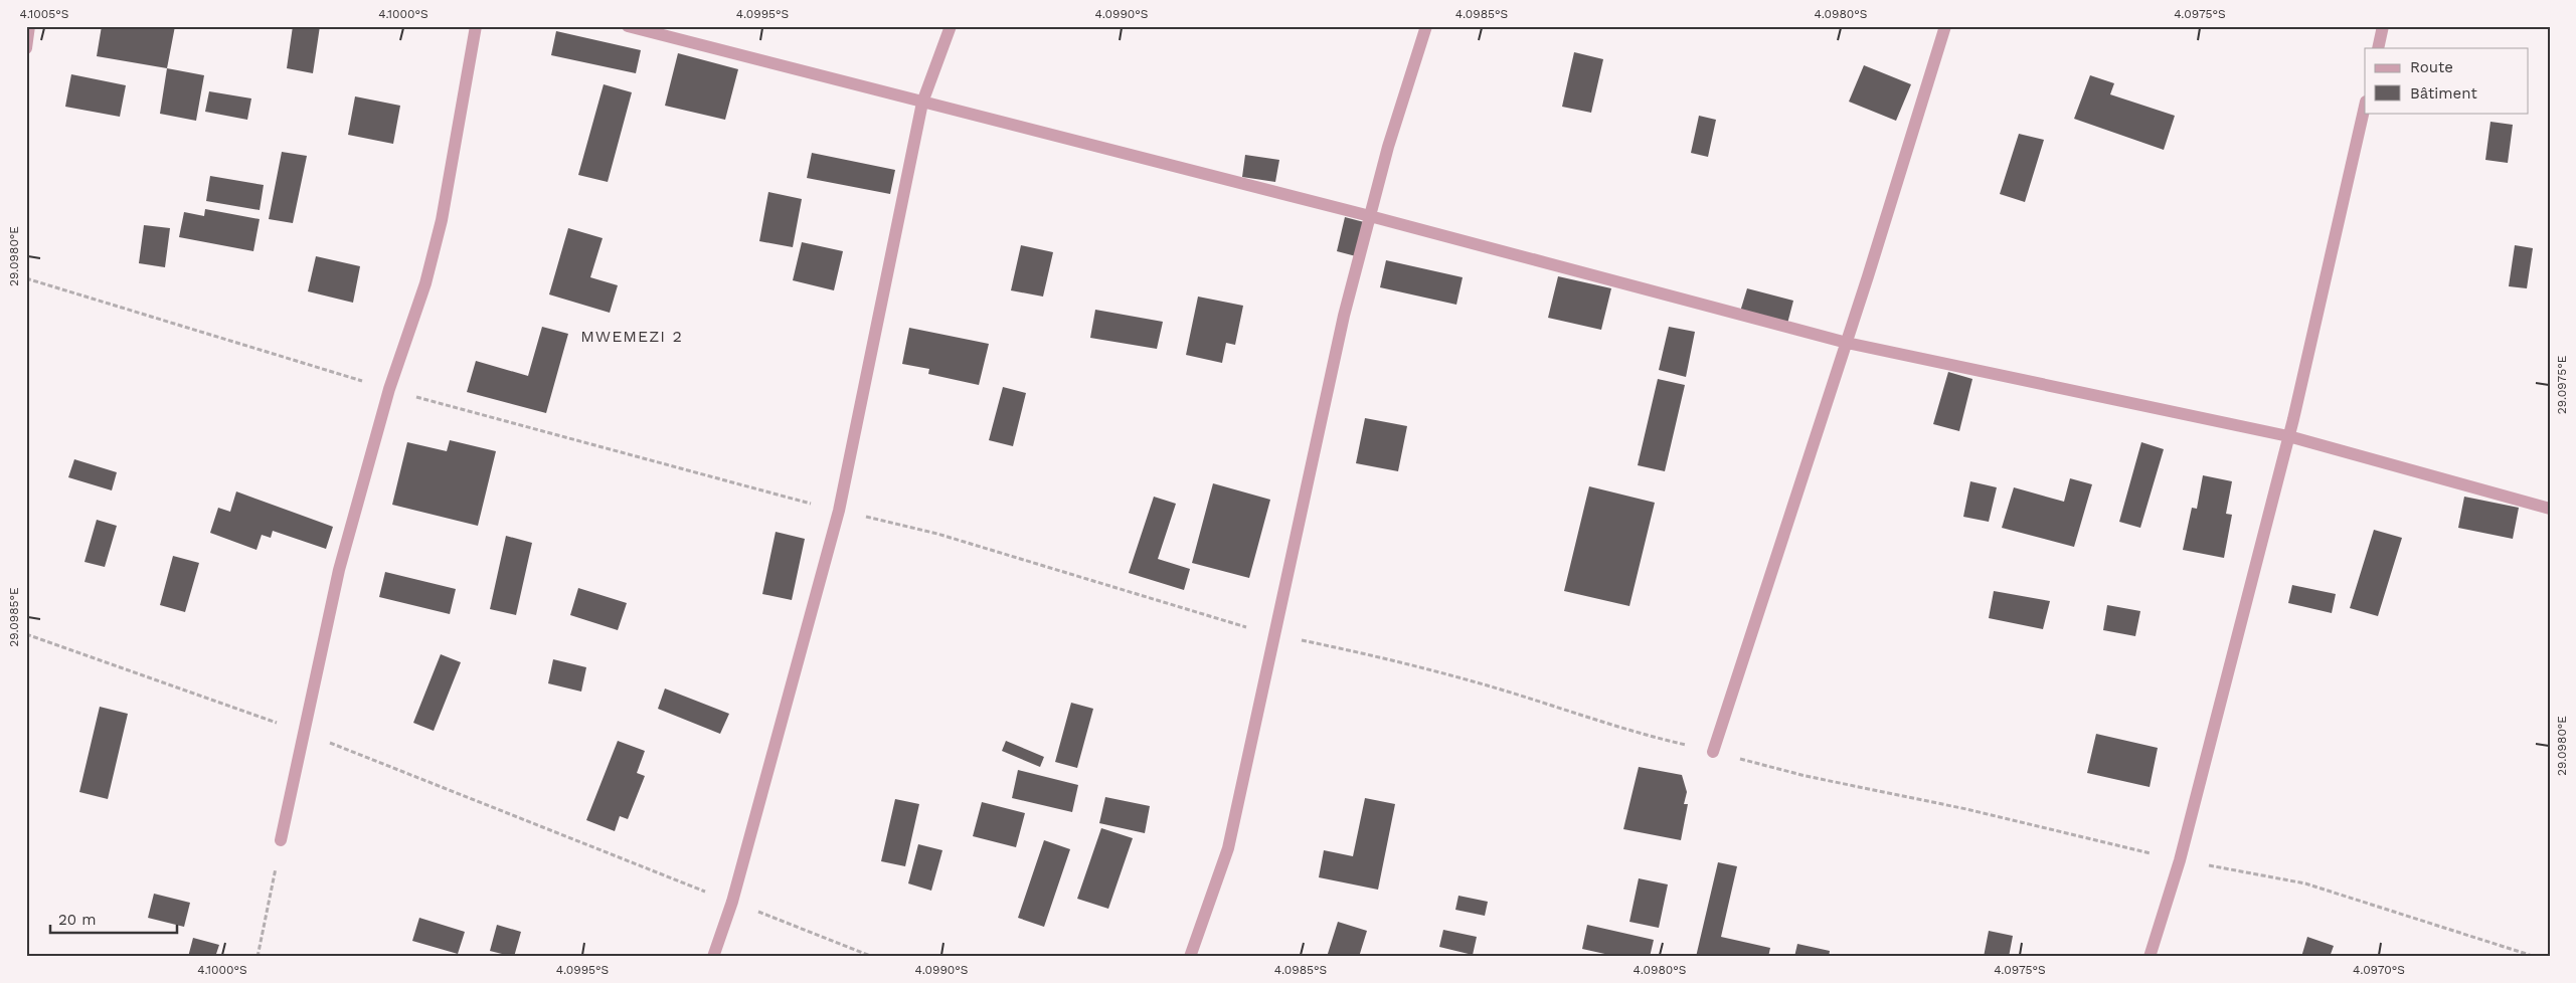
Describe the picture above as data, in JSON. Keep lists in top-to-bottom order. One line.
{"districts":["MWEMEZI 2"],"legend":["Route","Bâtiment"],"scale_bar":"20 m","coordinates":["4.1005°S","4.1000°S","4.0995°S","4.0990°S","4.0985°S","4.0980°S","4.0975°S","29.0980°E","29.0975°E","29.0985°E","4.0970°S"]}
